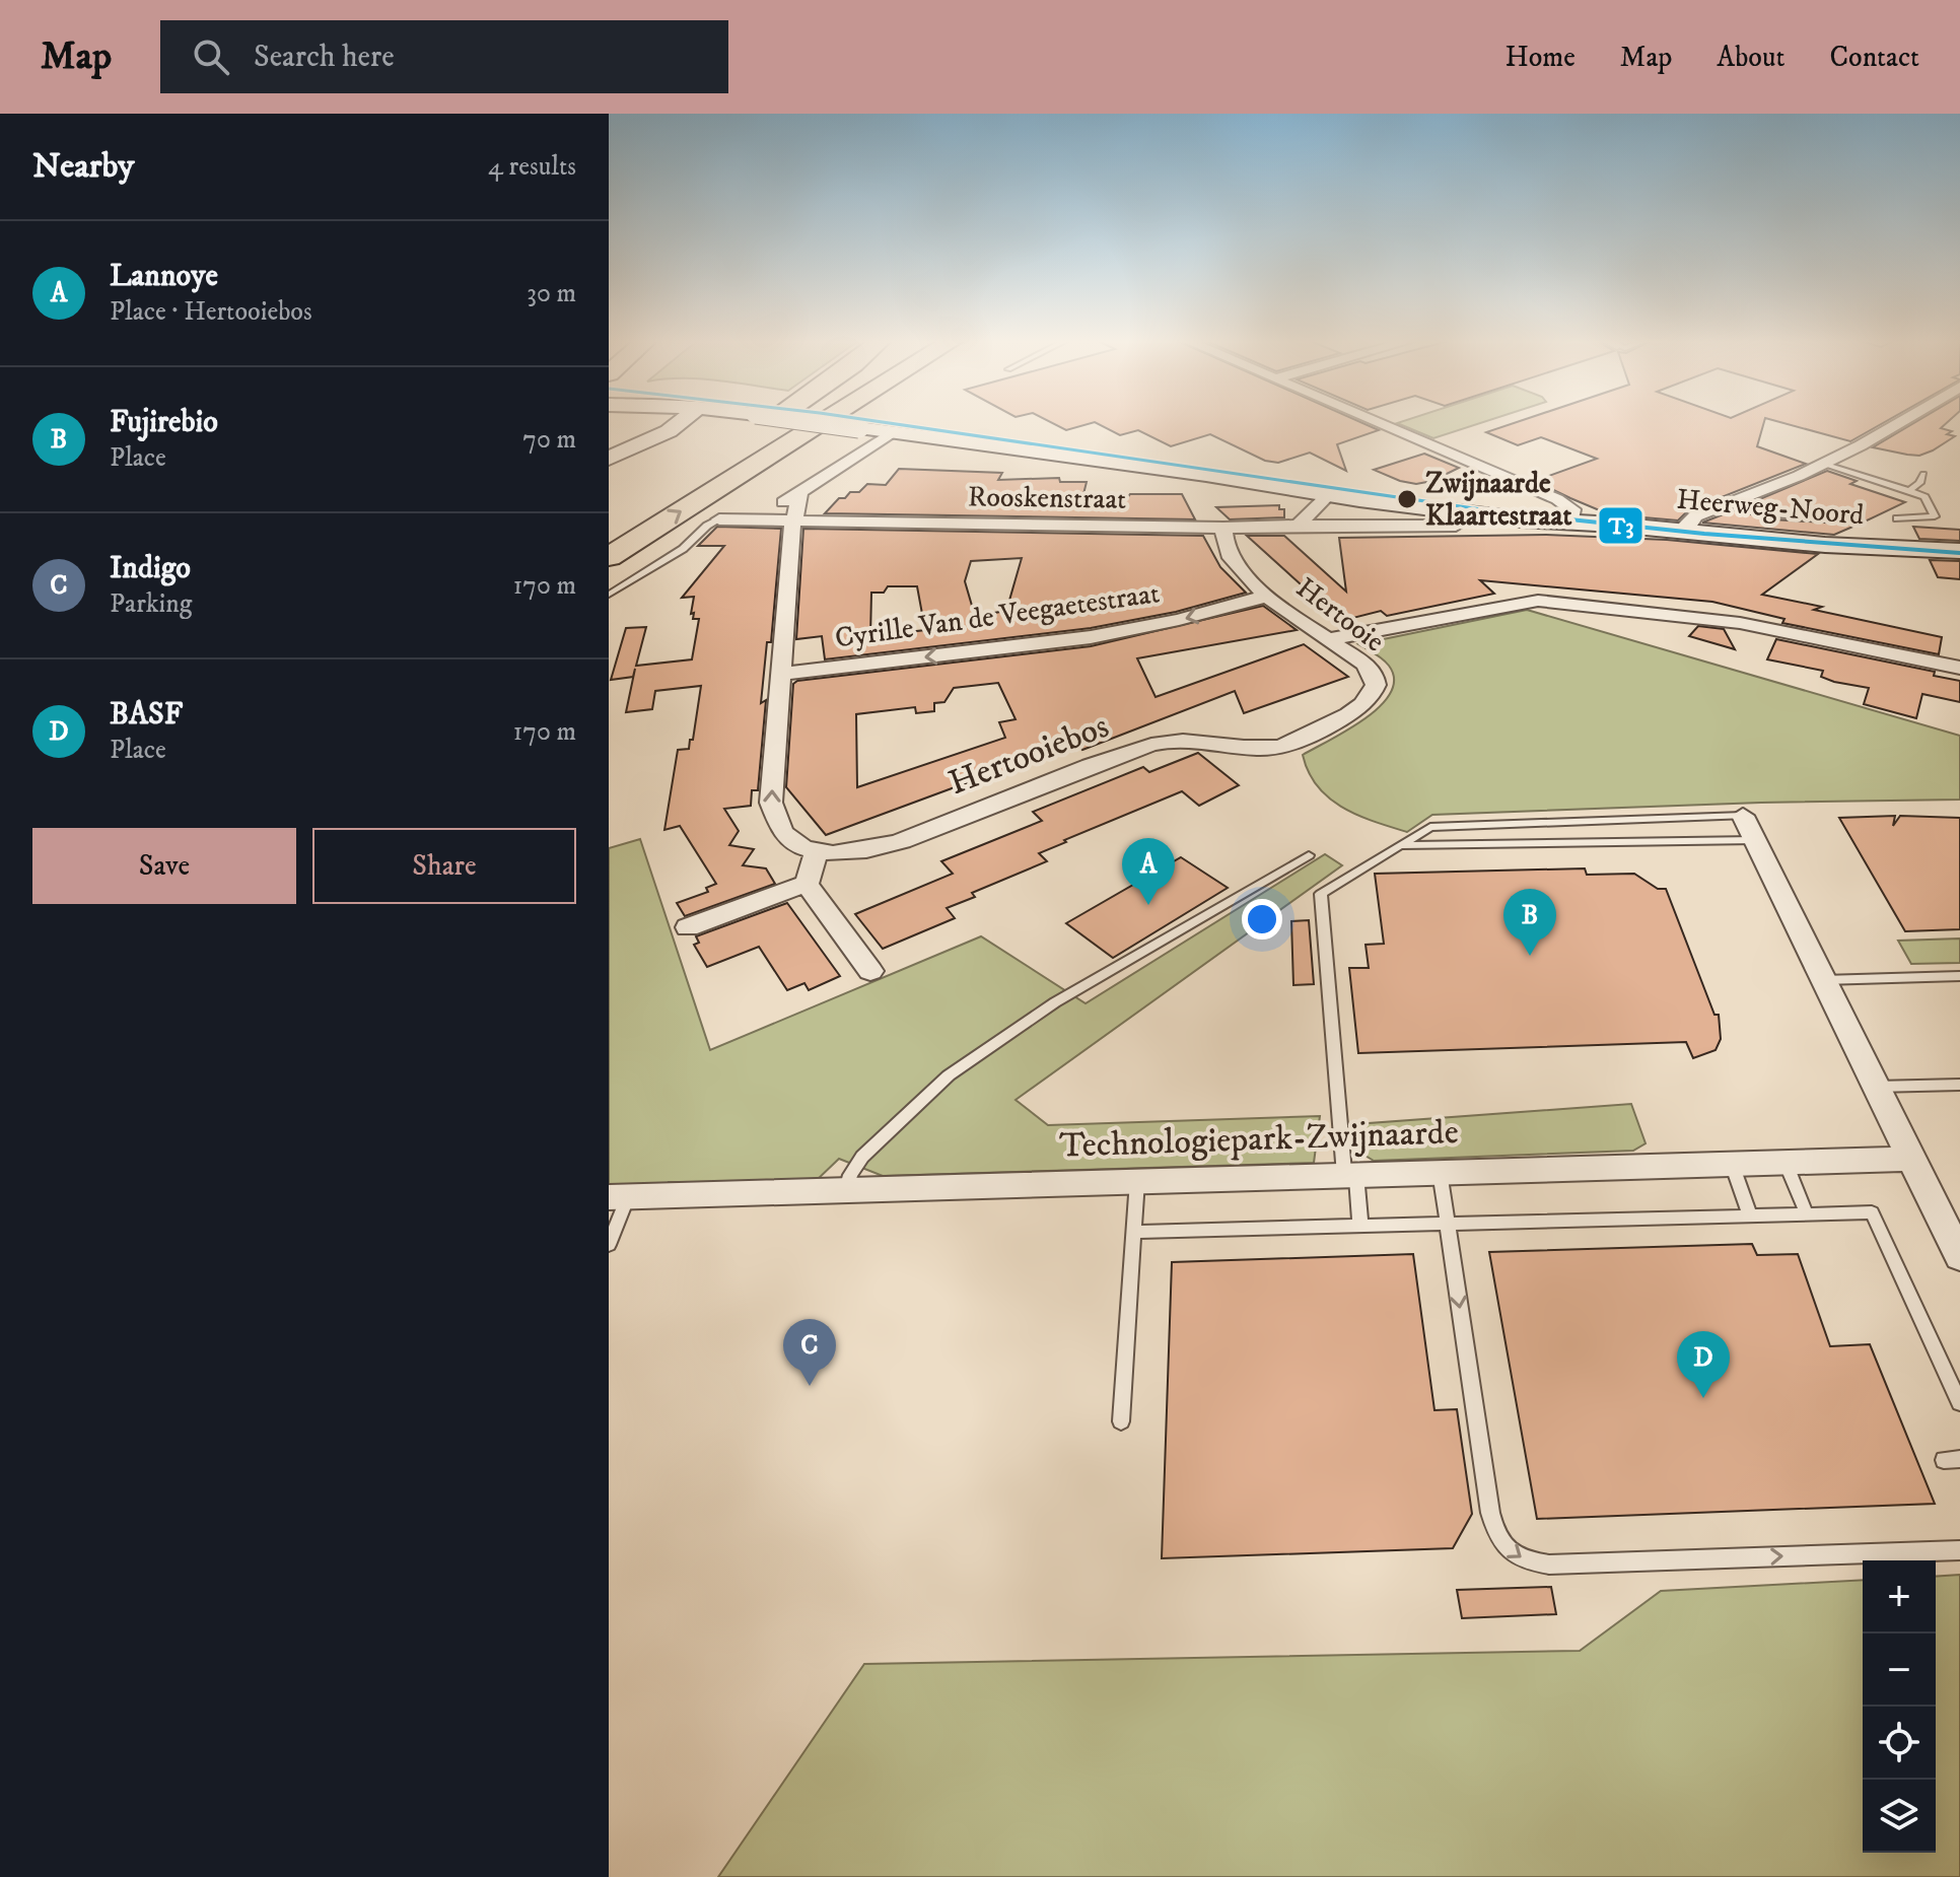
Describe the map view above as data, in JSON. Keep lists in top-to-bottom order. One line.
{"streets":{"street":["Rooskenstraat","Heerweg-Noord","Hertooie","Cyrille Van de Veegaetestraat","Hertooiebos","Technologiepark-Zwijnaarde"]},"crossings":[["Rooskenstraat","Hertooie"],["Rooskenstraat","Hertooiebos"],["Hertooie","Cyrille Van de Veegaetestraat"],["Hertooie","Hertooiebos"],["Cyrille Van de Veegaetestraat","Hertooiebos"]],"places":["Zwijnaarde Klaartestraat"],"lines":["transit line T3"],"page":{"header":"Map","search":"Search here","nav":["Home","Map","About","Contact"],"heading":["Nearby","4 results"],"list":[{"mark":"A","name":"Lannoye","note":"Place · Hertooiebos","value":"30 m"},{"mark":"B","name":"Fujirebio","note":"Place","value":"70 m"},{"mark":"C","name":"Indigo","note":"Parking","value":"170 m"},{"mark":"D","name":"BASF","note":"Place","value":"170 m"}],"buttons":["Save","Share"],"pins":["A","B","C","D"],"map_buttons":["+","−"]}}
